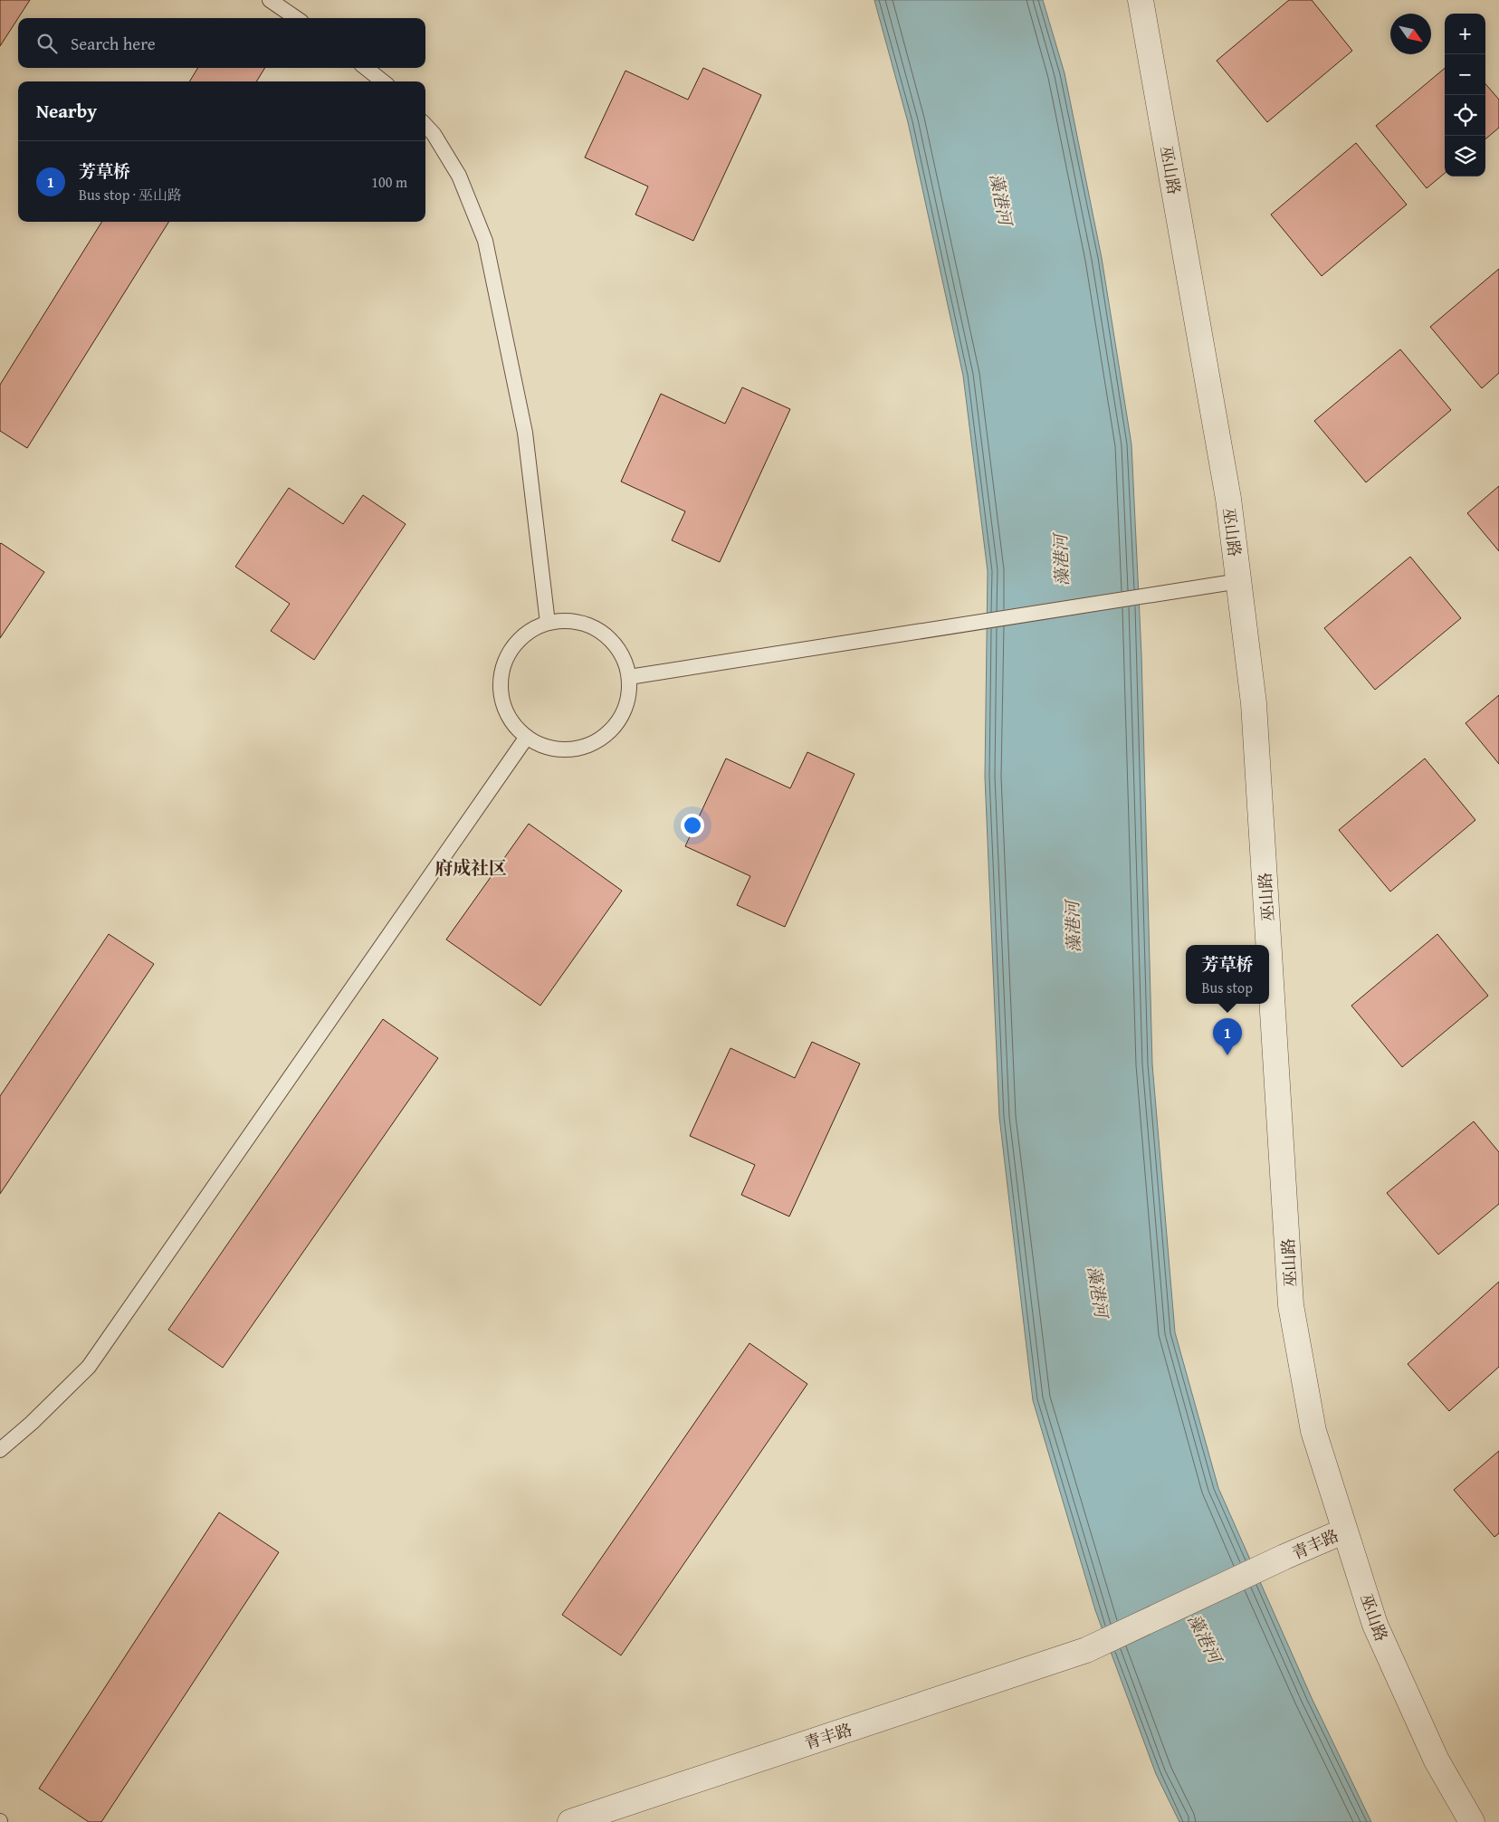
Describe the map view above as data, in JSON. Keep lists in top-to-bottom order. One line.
{"streets":{"street":["巫山路","青丰路"]},"crossings":[["巫山路","青丰路"]],"districts":["府成社区"],"water":["藻港河"],"north":"bottom right","page":{"map_buttons":["+","−"],"search":"Search here","heading":"Nearby","list":[{"mark":"1","name":"芳草桥","note":"Bus stop · 巫山路","value":"100 m"}],"popup":["芳草桥","Bus stop"],"pins":"1"}}
